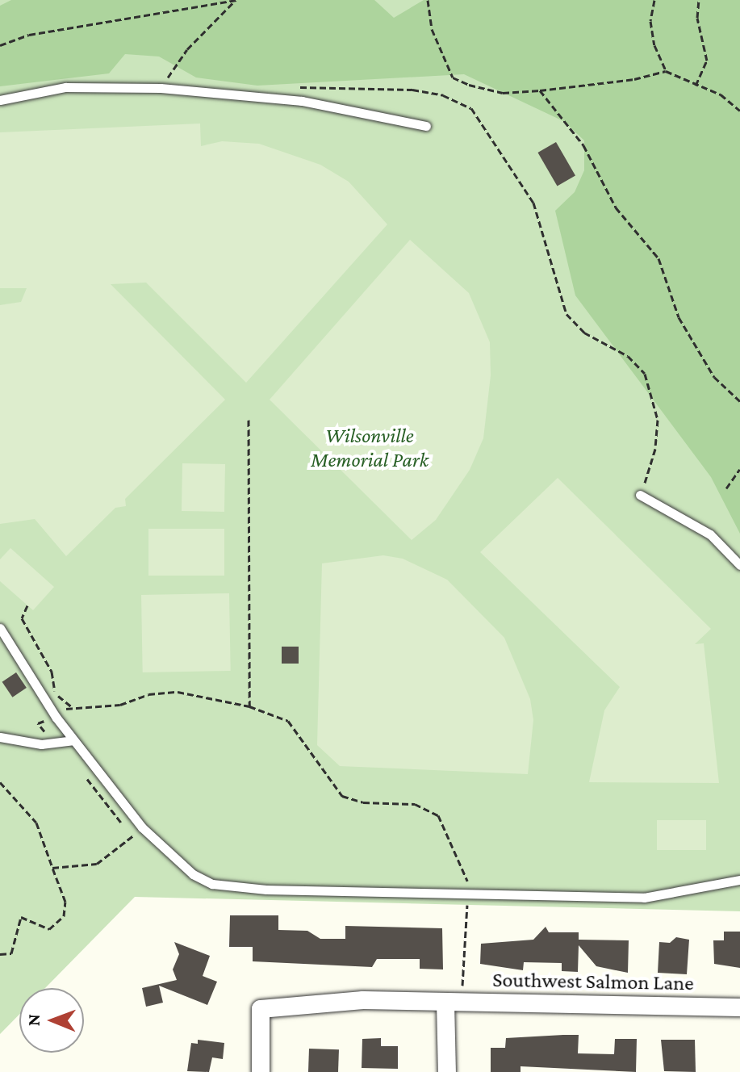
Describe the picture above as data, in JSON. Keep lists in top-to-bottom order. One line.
{"streets":{"street":["Southwest Salmon Lane"]},"parks":["Wilsonville Memorial Park"],"north":"left"}
